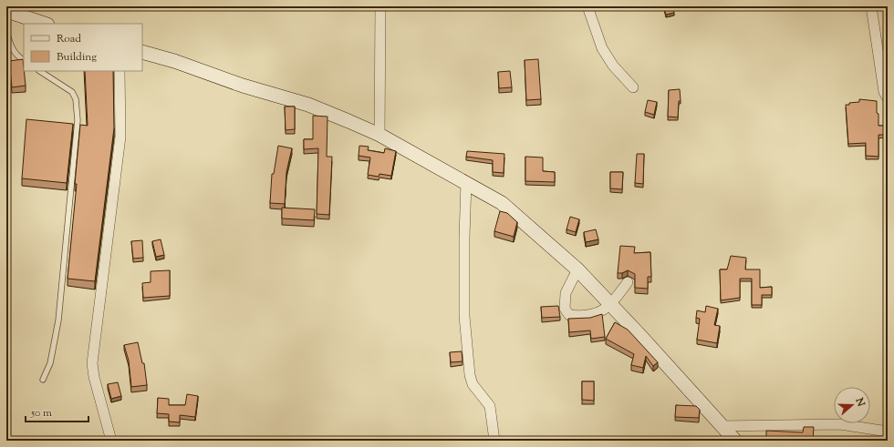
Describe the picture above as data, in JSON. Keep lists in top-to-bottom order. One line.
{"legend":["Road","Building"],"scale_bar":"50 m","north":"right"}
